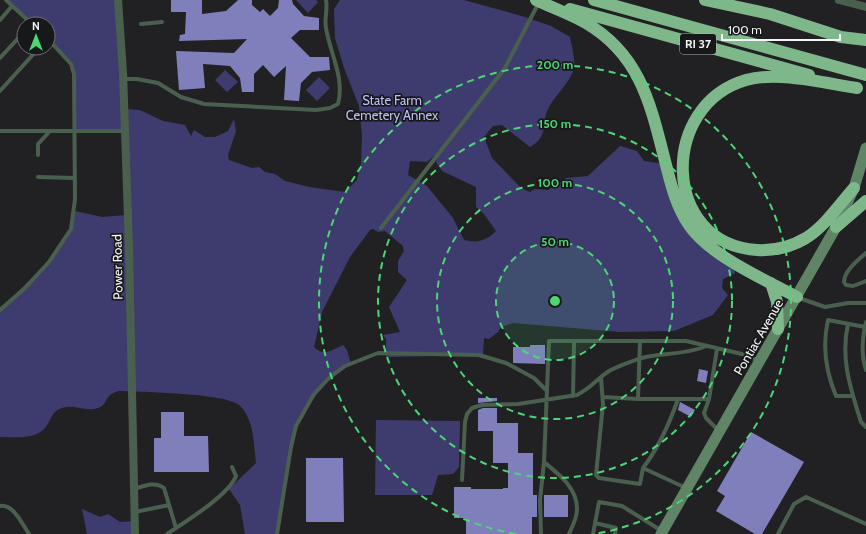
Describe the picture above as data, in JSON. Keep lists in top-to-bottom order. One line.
{"streets":{"highway":["RI 37"],"main road":["Pontiac Avenue"],"street":["Power Road"]},"parks":["State Farm Cemetery Annex"],"scale_bar":"100 m","north":"top","rings":["200 m","150 m","100 m","50 m"]}
